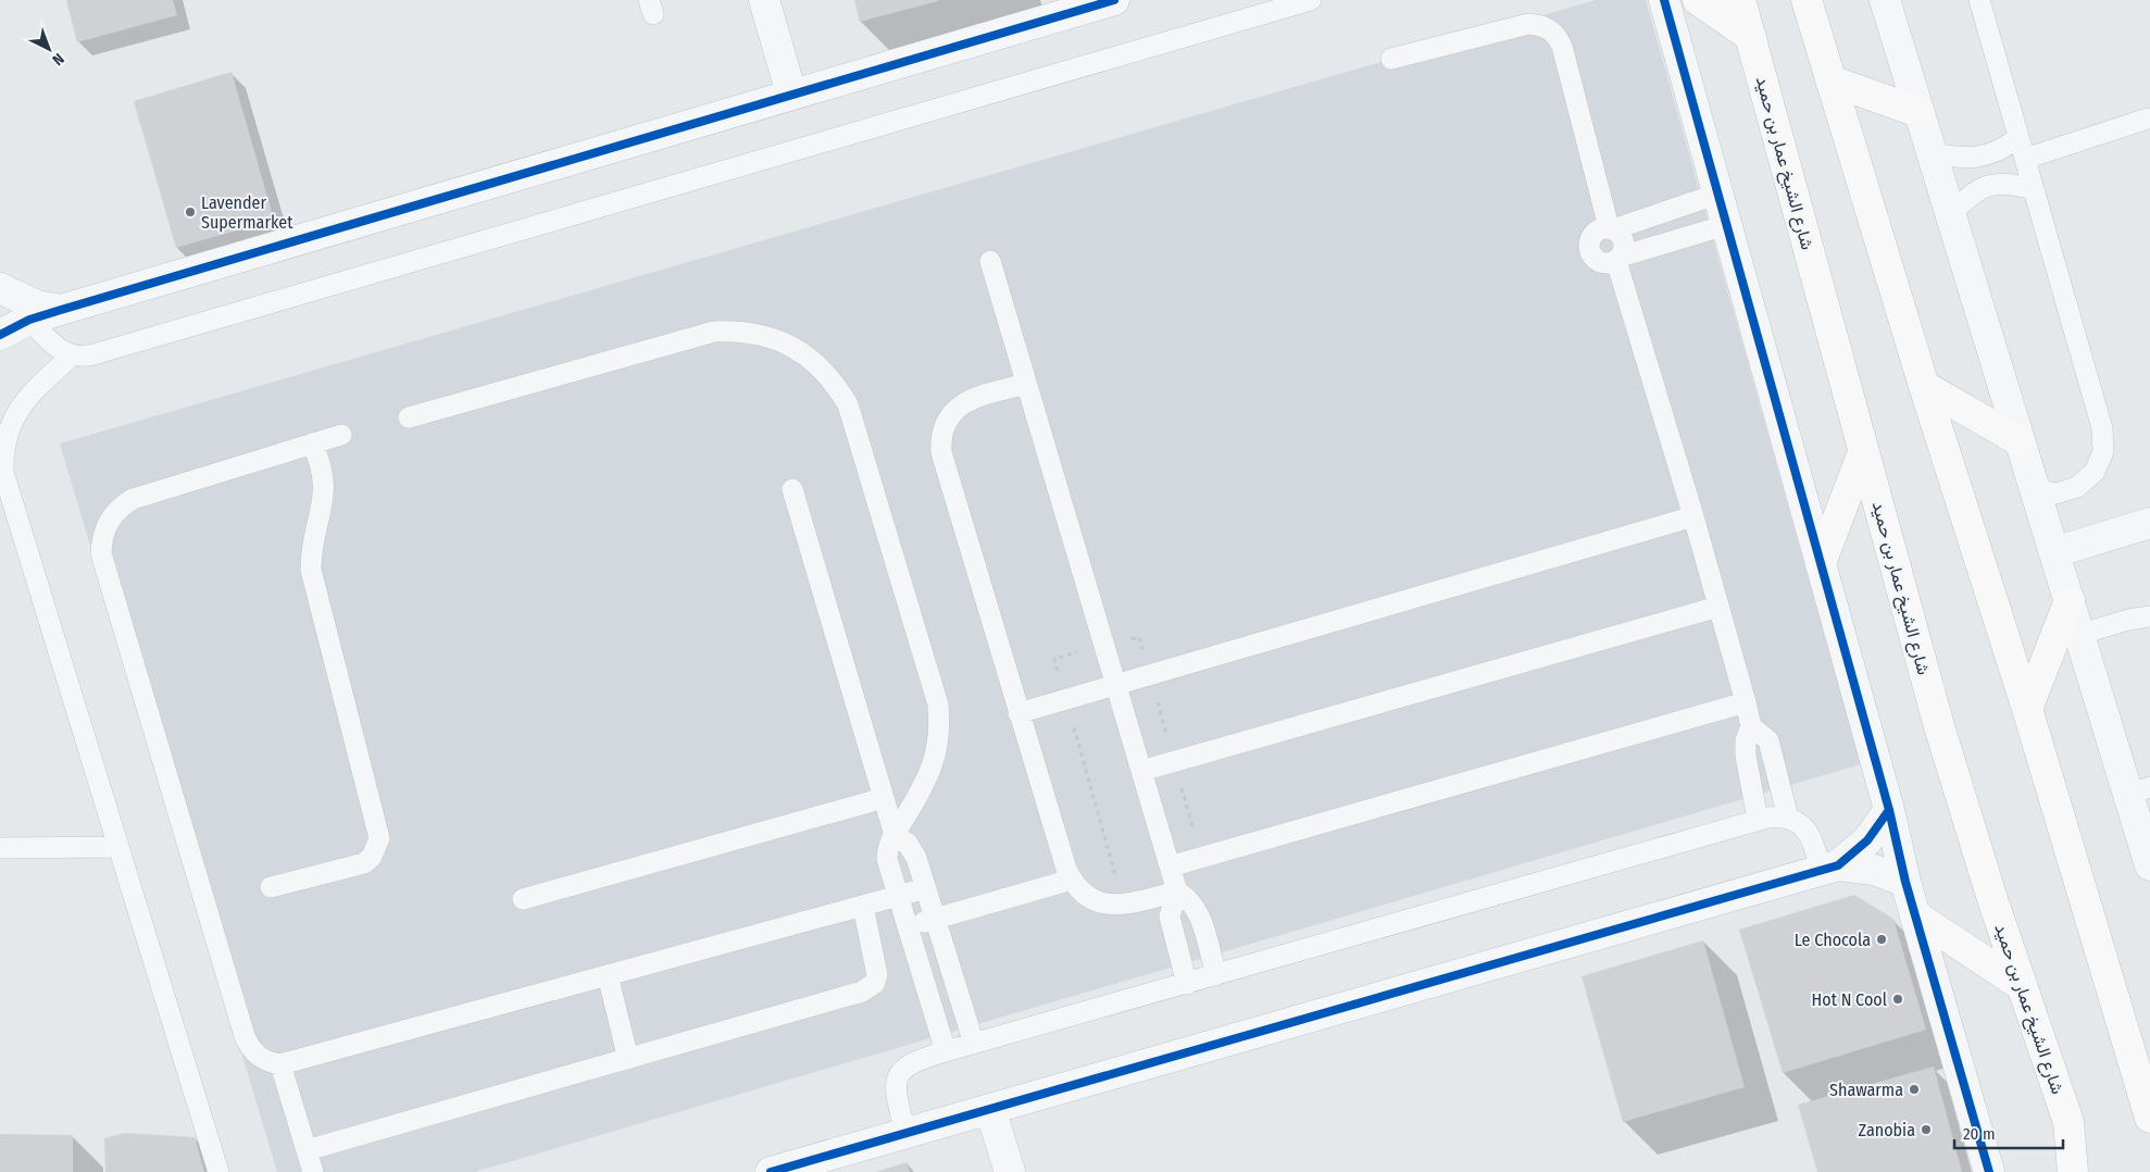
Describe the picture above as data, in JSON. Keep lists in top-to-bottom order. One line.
{"streets":{"main road":["شارع الشيخ عمار بن حميد"]},"places":["Lavender Supermarket","Le Chocola","Hot N Cool","Shawarma","Zanobia"],"scale_bar":"20 m","north":"bottom right"}
